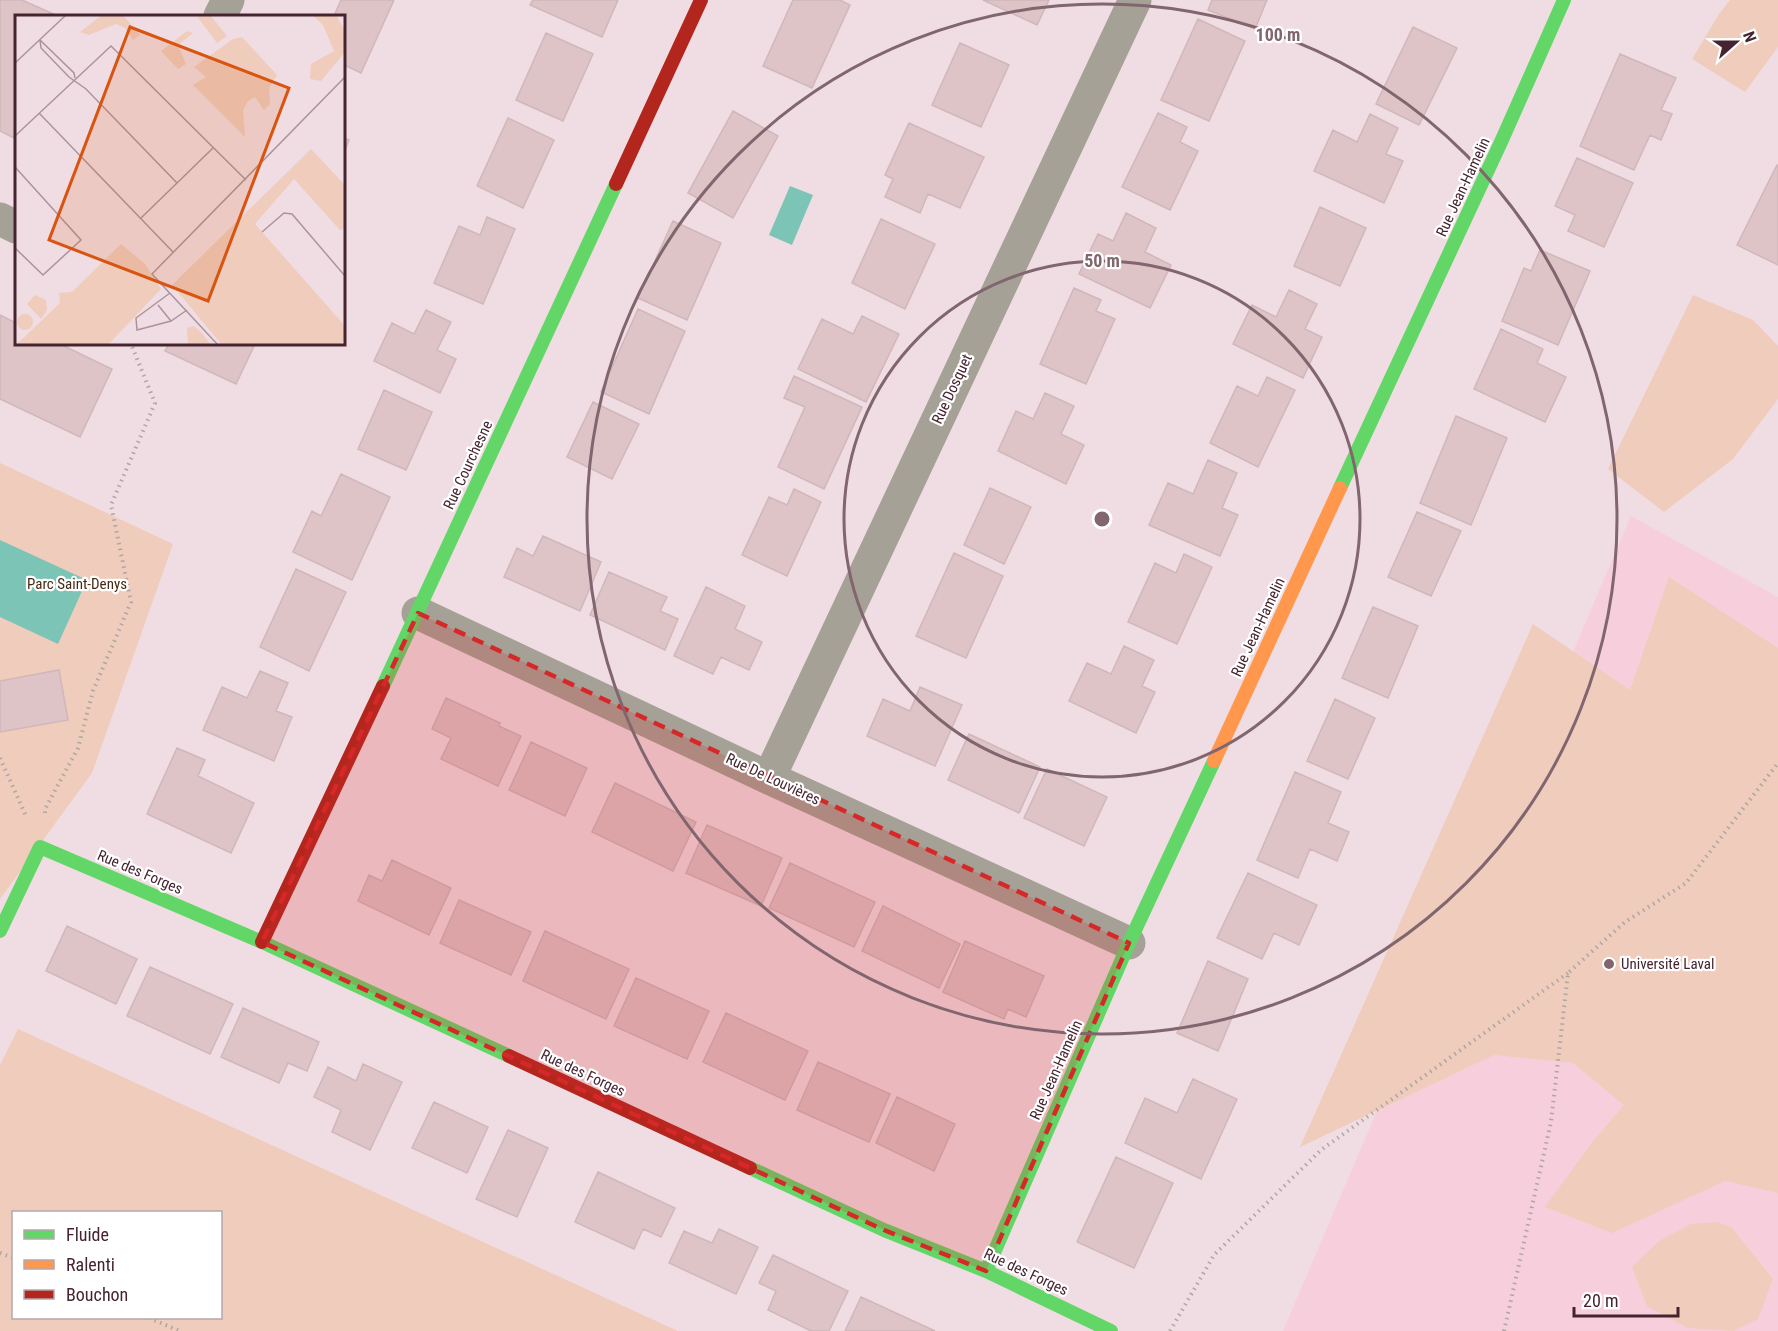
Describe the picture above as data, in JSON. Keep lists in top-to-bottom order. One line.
{"streets":{"street":["Rue Jean-Hamelin","Rue Dosquet","Rue Courchesne","Rue De Louvières","Rue des Forges"]},"crossings":[["Rue Jean-Hamelin","Rue De Louvières"],["Rue Jean-Hamelin","Rue des Forges"],["Rue Dosquet","Rue De Louvières"],["Rue Courchesne","Rue De Louvières"],["Rue Courchesne","Rue des Forges"]],"parks":["Parc Saint-Denys"],"places":["Université Laval"],"legend":["Fluide","Ralenti","Bouchon"],"scale_bar":"20 m","north":"right","rings":["100 m","50 m"]}
